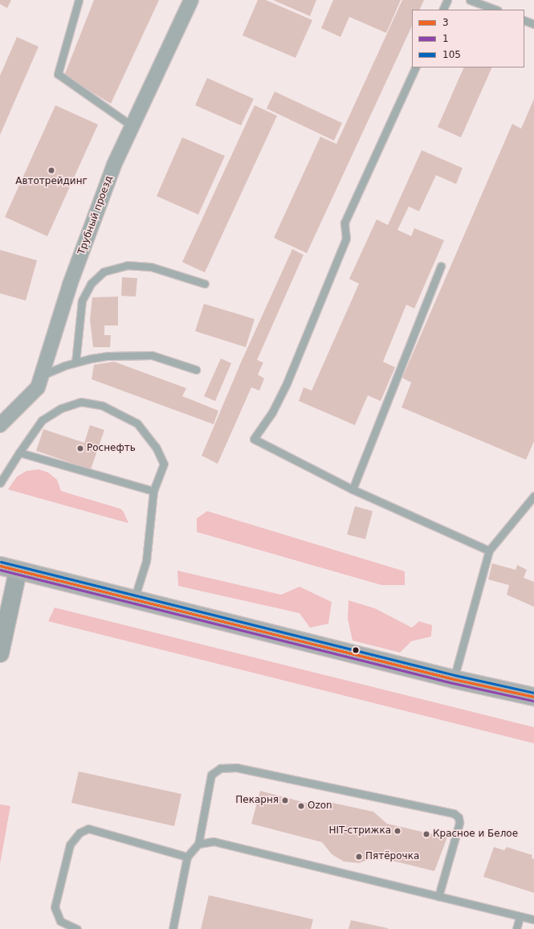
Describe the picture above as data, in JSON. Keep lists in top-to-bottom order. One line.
{"streets":{"street":["Трубный проезд"]},"places":["Автотрейдинг","Роснефть","Пекарня","Ozon","HIT-стрижка","Красное и Белое","Пятёрочка"],"lines":["transit line 105","transit line 3","transit line 1"],"legend":["3","1","105"]}
